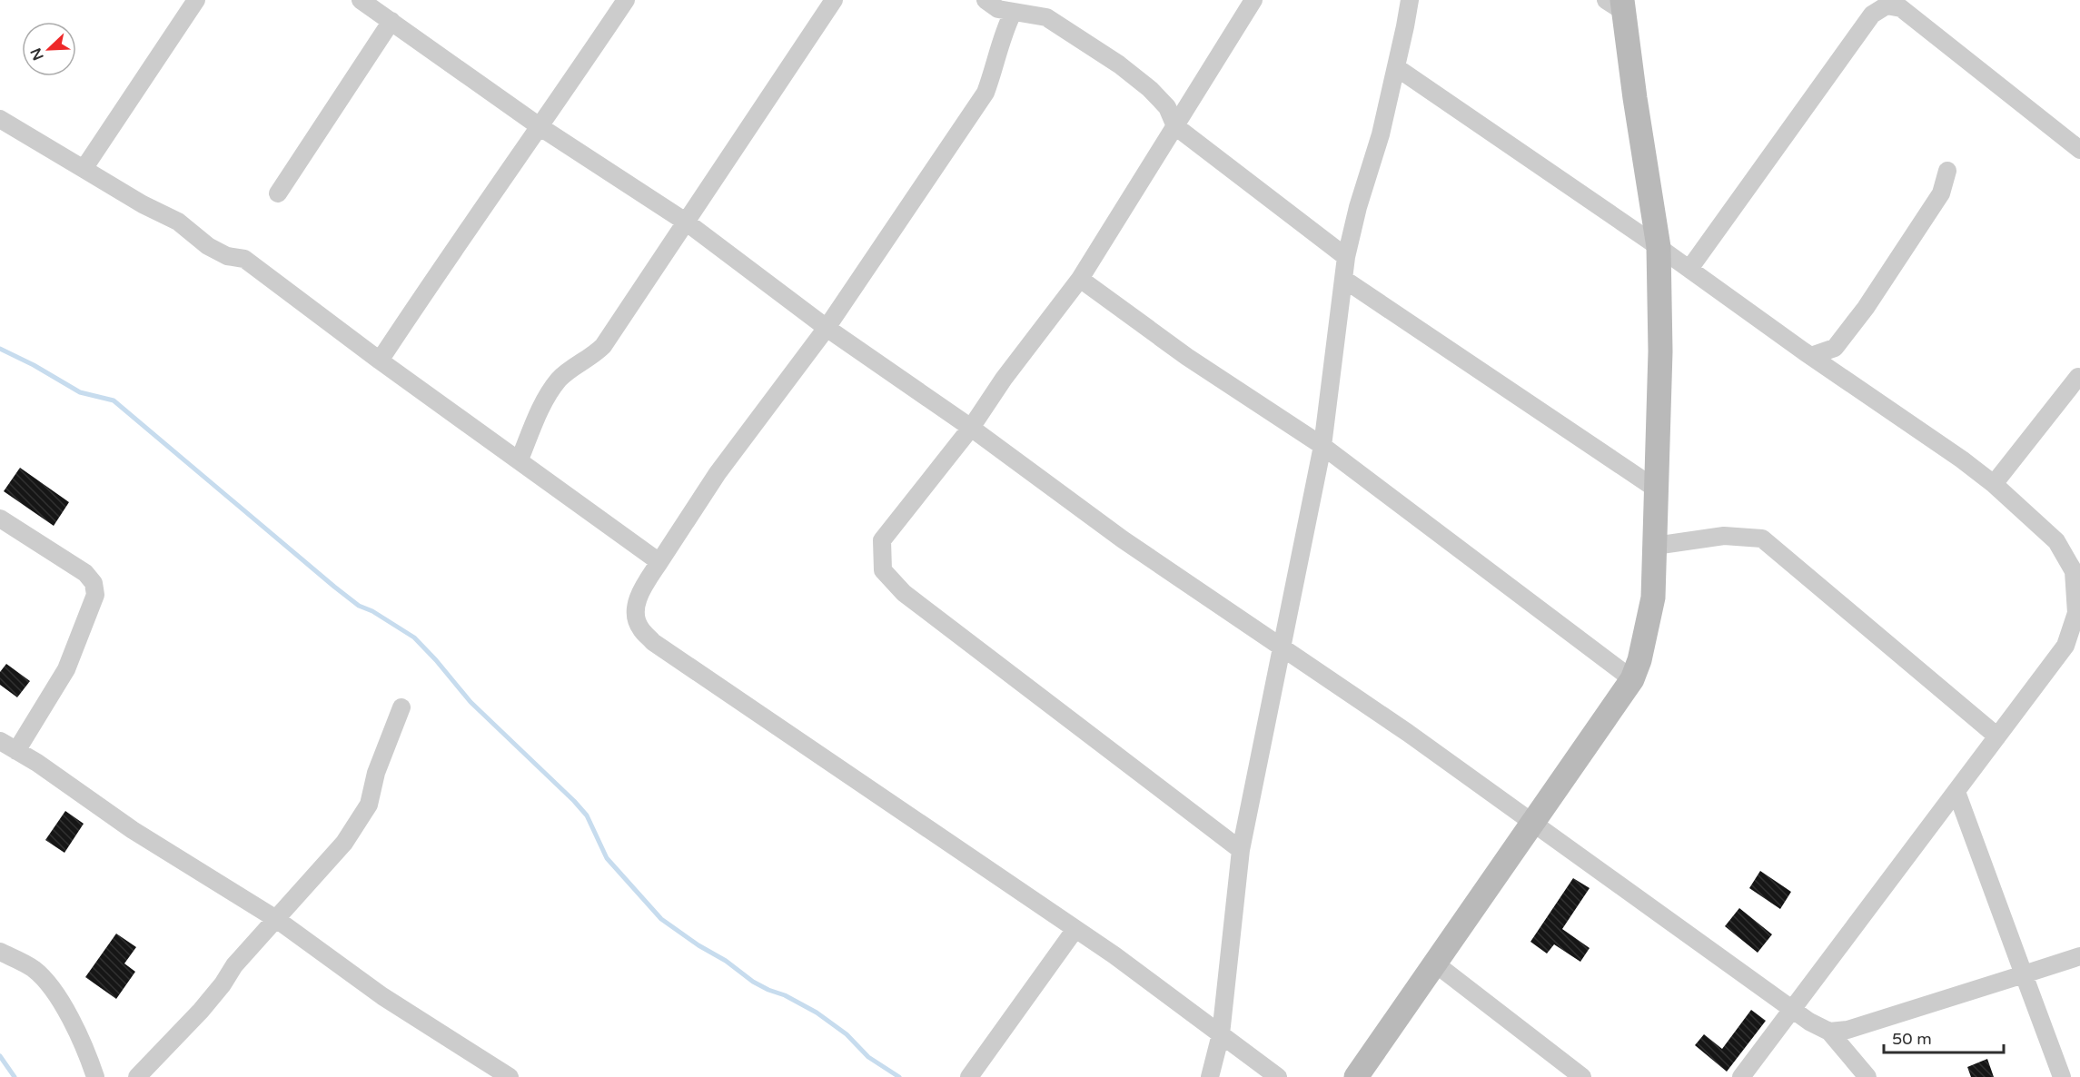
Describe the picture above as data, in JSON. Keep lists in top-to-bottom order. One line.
{"scale_bar":"50 m","north":"bottom left"}
